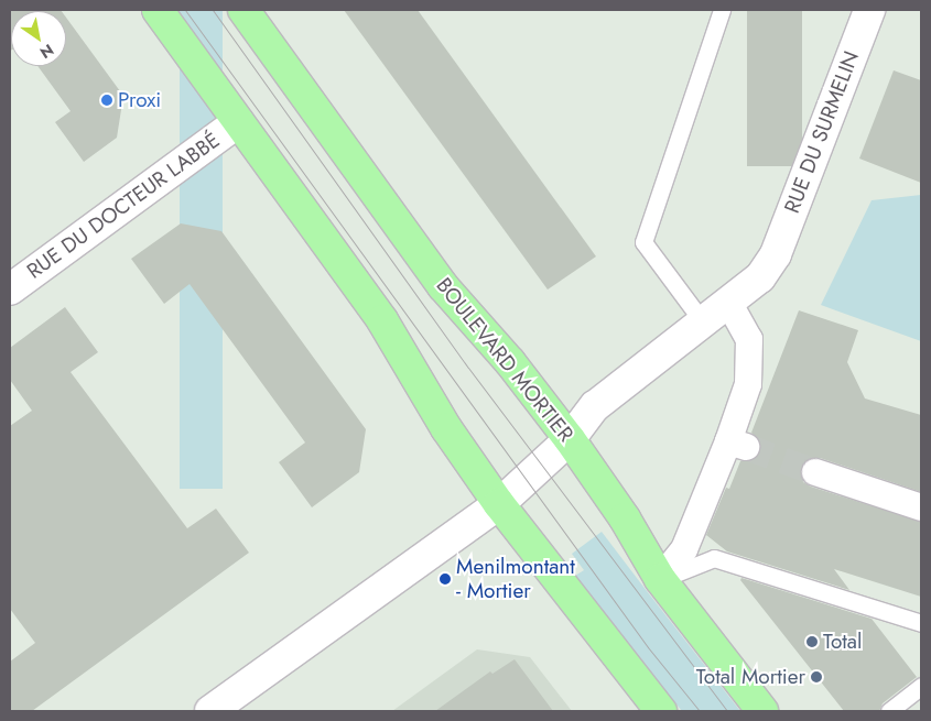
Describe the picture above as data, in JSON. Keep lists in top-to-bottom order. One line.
{"streets":{"main road":["BOULEVARD MORTIER"],"street":["RUE DU SURMELIN","RUE DU DOCTEUR LABBÉ"]},"crossings":[["RUE DU SURMELIN","BOULEVARD MORTIER"]],"places":["Proxi","Menilmontant - Mortier","Total","Total Mortier"],"north":"bottom right"}
